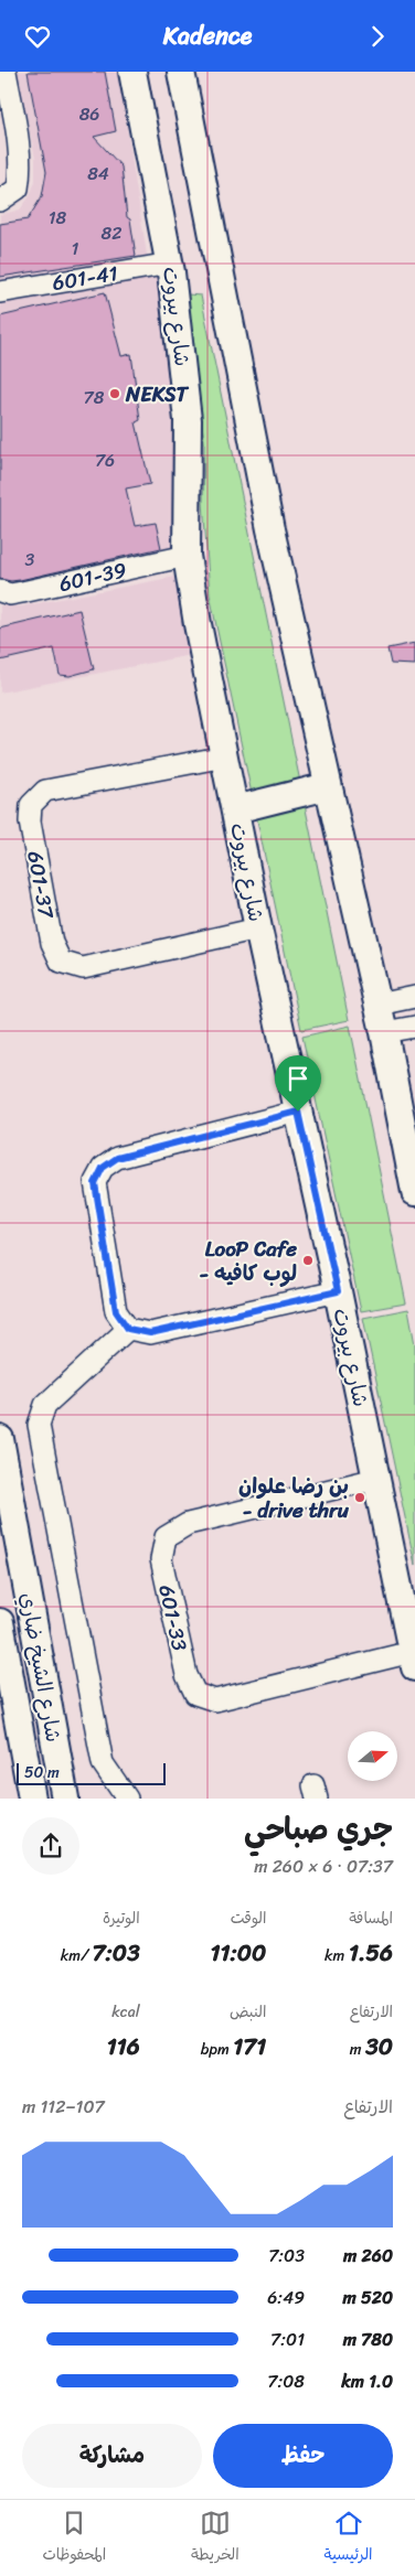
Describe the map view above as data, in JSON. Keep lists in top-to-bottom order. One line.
{"streets":{"main road":["شارع بيروت","شارع الشيخ ضاري"],"street":["601-41","601-39","601-37","601-33"]},"crossings":[["601-41","شارع بيروت"],["شارع بيروت","601-39"],["شارع بيروت","601-37"],["شارع بيروت","601-33"]],"places":["NEKST","LooP Cafe - لوب كافيه","بن رضا علوان - drive thru"],"house_numbers":["86","84","18","82","1","78","76","3"],"scale_bar":"50 m","north":"right","page":{"header":"Kadence","scale":"50 m","heading":["جري صباحي","07:37 · 6 × 260 m"],"stats":[["المسافة","1.56 km"],["الوقت","11:00"],["الوتيرة","7:03 /km"],["الارتفاع","30 m"],["النبض","171 bpm"],["kcal","116"]],"chart":["الارتفاع","107–112 m"],"list":[{"name":"260 m","note":"7:03"},{"name":"520 m","note":"6:49"},{"name":"780 m","note":"7:01"},{"name":"1.0 km","note":"7:08"}],"buttons":["حفظ","مشاركة"],"tabs":["الرئيسية","الخريطة","المحفوظات"]}}
